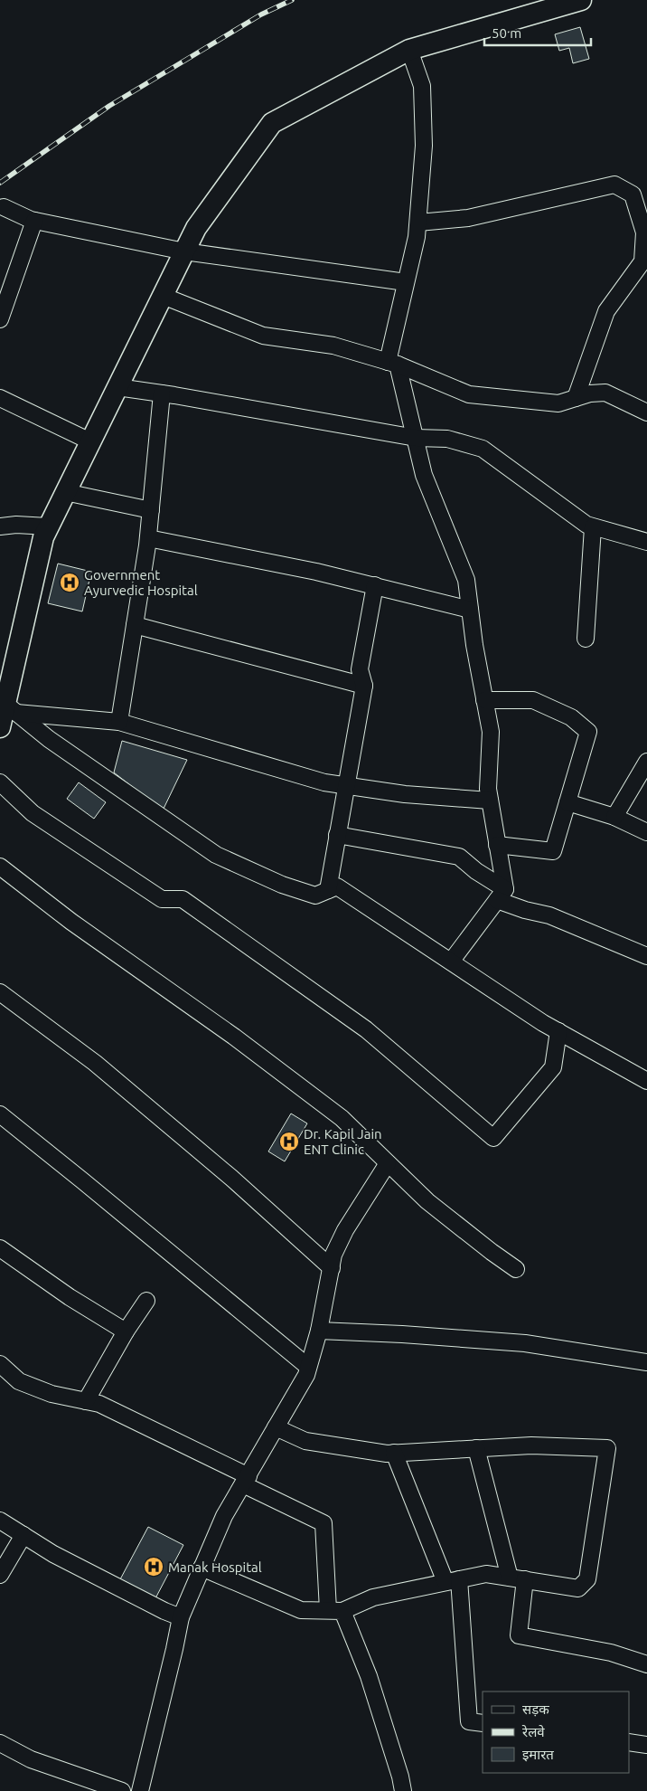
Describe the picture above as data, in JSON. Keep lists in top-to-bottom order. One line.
{"places":{"hospital":["Government Ayurvedic Hospital","Dr. Kapil Jain ENT Clinic","Manak Hospital"]},"legend":["सड़क","रेलवे","इमारत"],"scale_bar":"50 m"}
